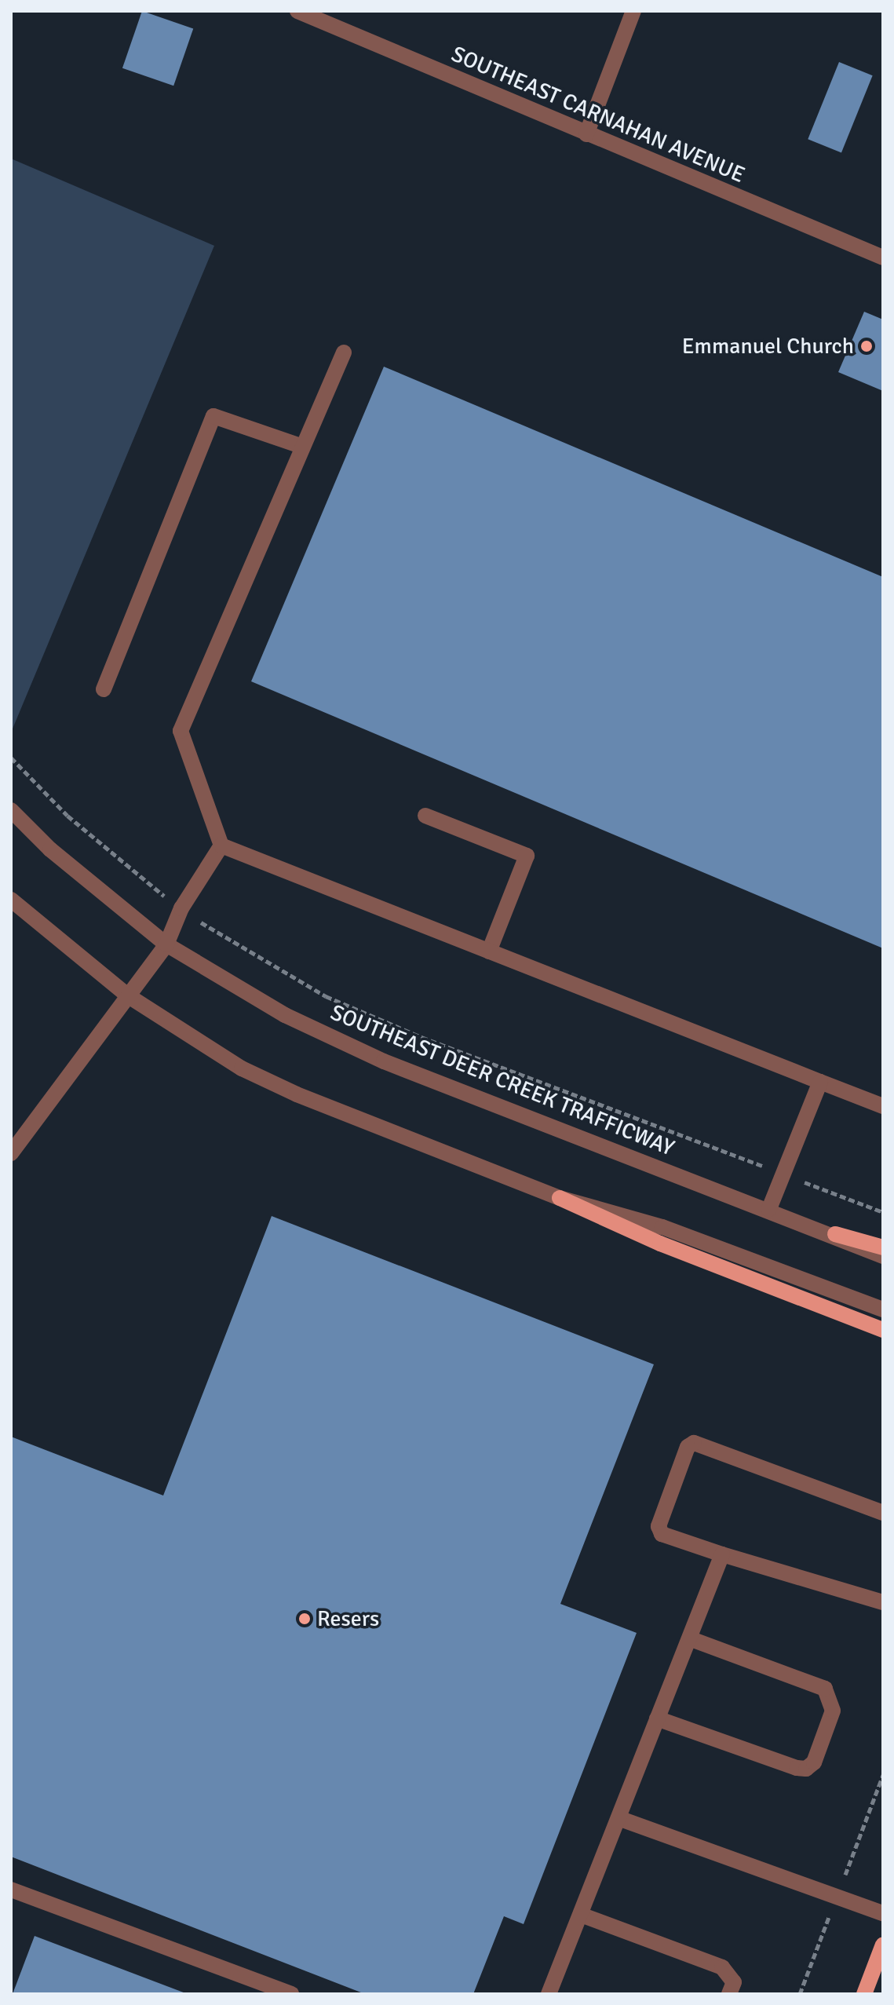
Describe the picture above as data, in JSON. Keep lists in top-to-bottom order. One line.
{"streets":{"street":["SOUTHEAST CARNAHAN AVENUE","SOUTHEAST DEER CREEK TRAFFICWAY"]},"places":["Emmanuel Church","Resers"]}
